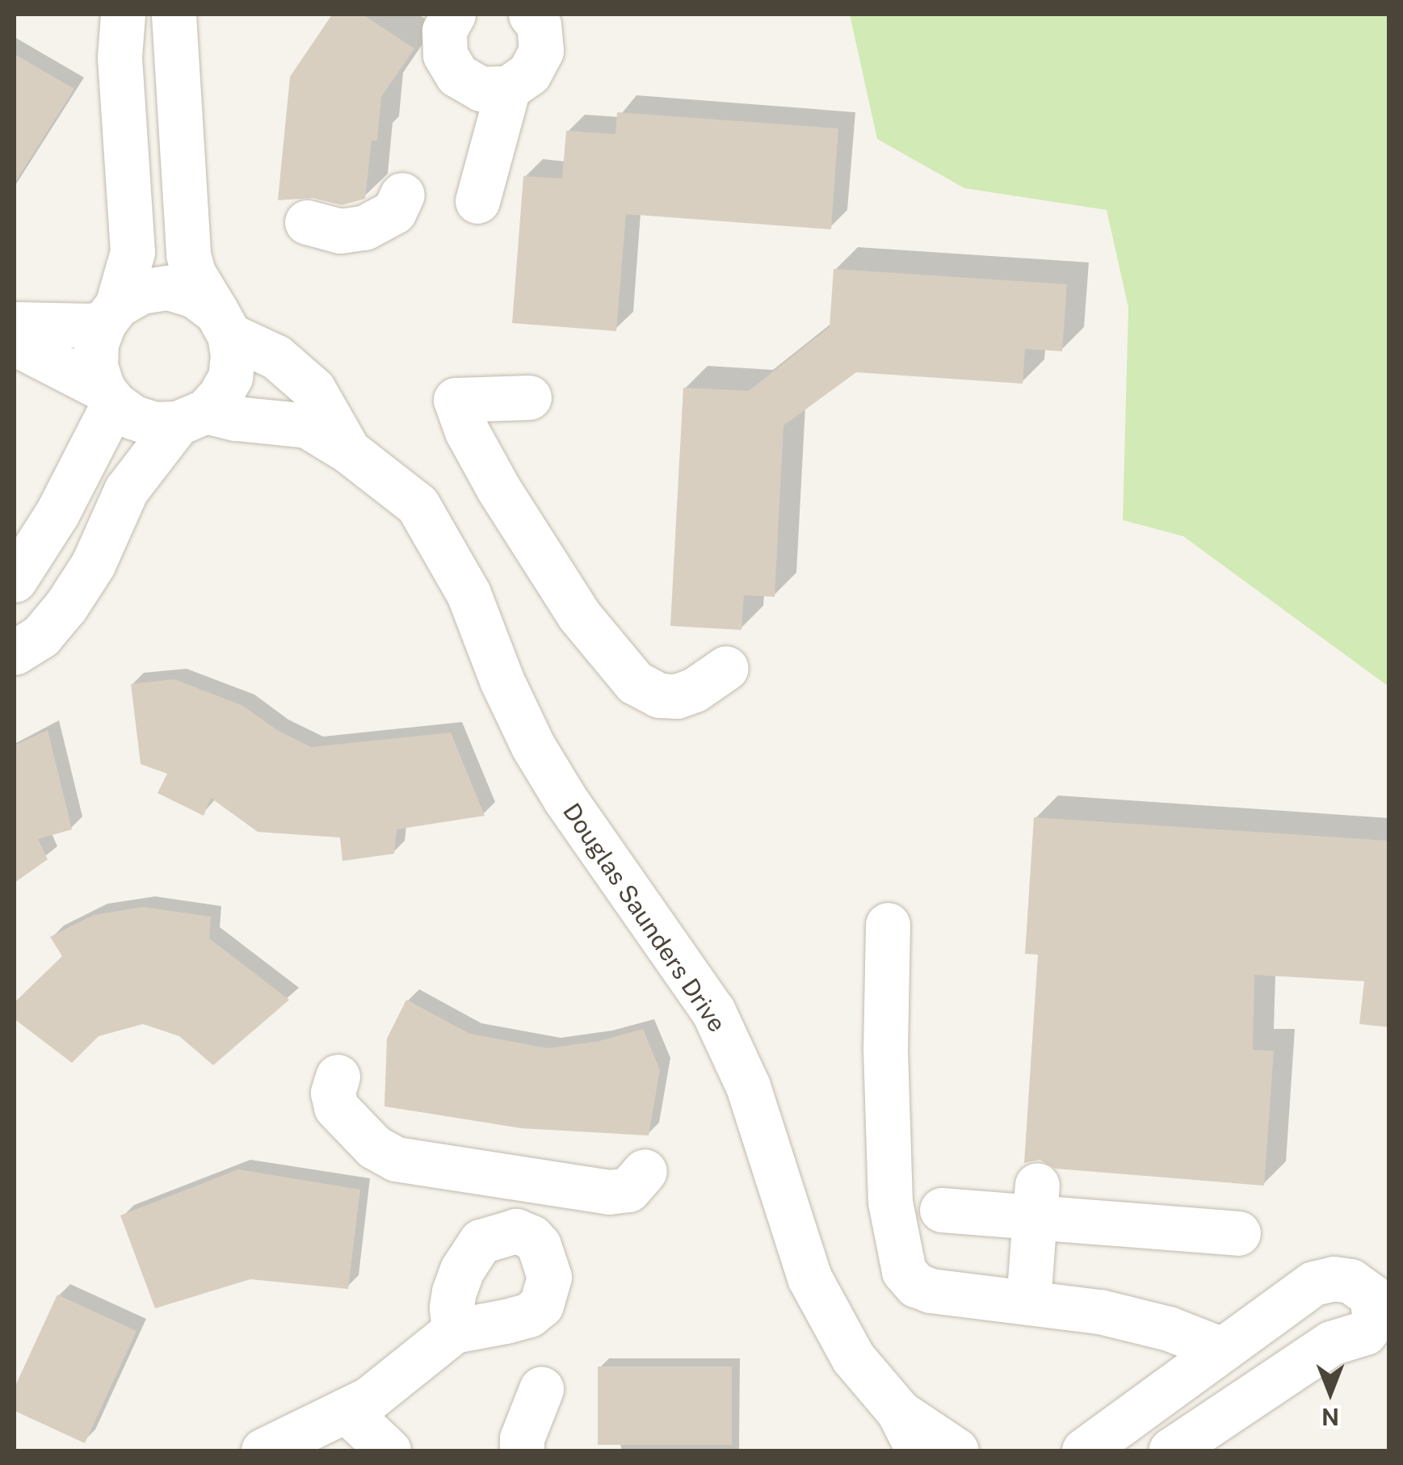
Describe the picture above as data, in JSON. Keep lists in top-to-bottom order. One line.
{"streets":{"street":["Douglas Saunders Drive"]},"north":"bottom"}
